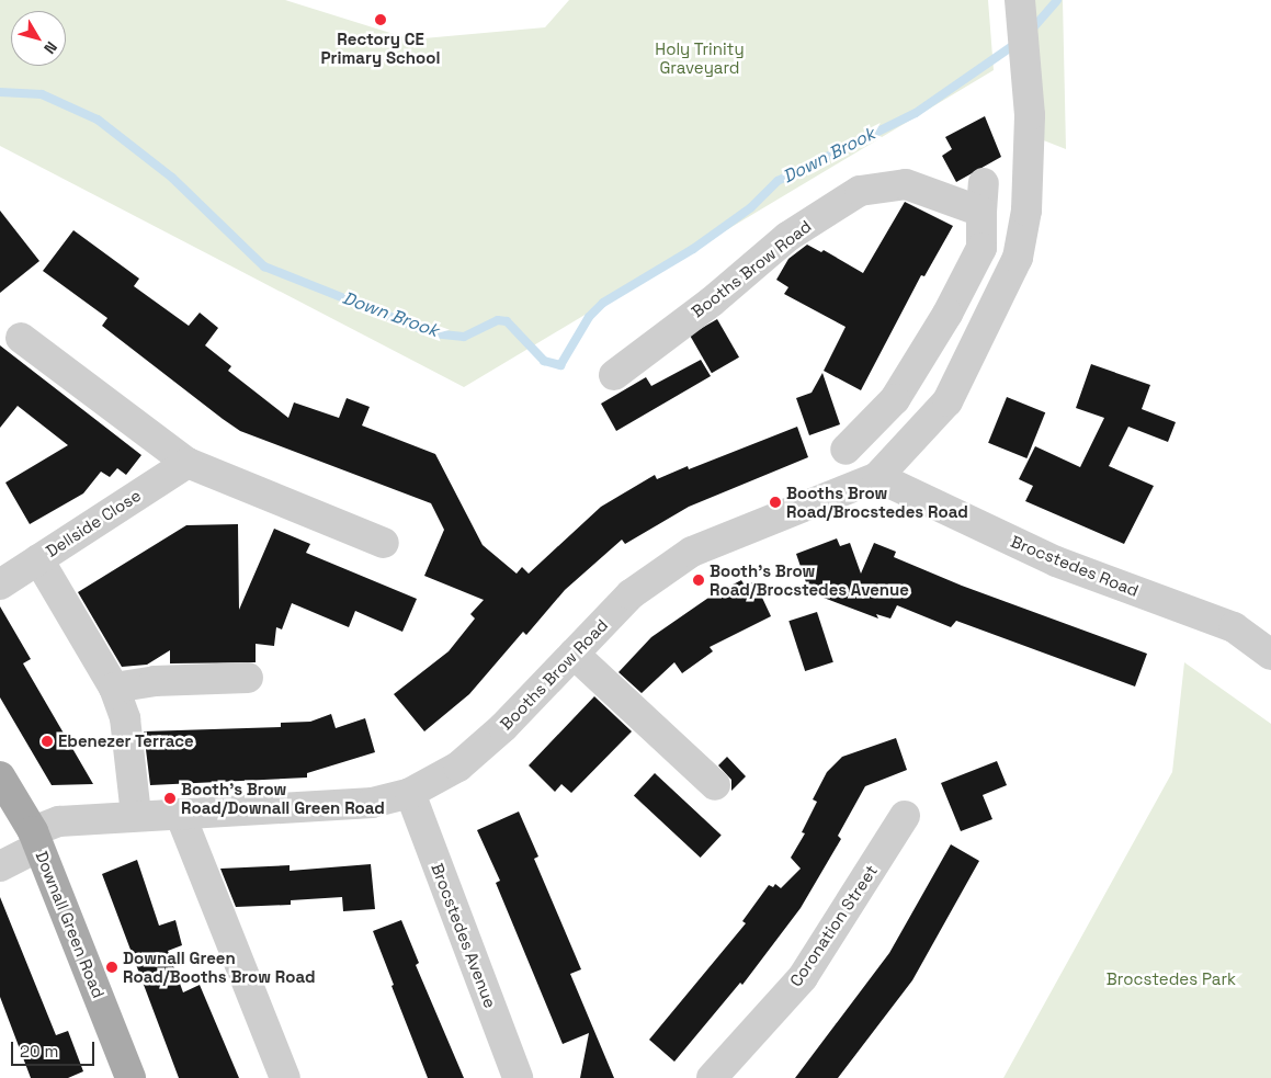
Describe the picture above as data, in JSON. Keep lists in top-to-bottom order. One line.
{"streets":{"main road":["Downall Green Road"],"street":["Booths Brow Road","Dellside Close","Brocstedes Road","Coronation Street","Brocstedes Avenue"]},"crossings":[["Booths Brow Road","Brocstedes Road"],["Booths Brow Road","Downall Green Road"],["Booths Brow Road","Brocstedes Avenue"]],"water":["Down Brook"],"parks":["Holy Trinity Graveyard","Brocstedes Park"],"places":["Rectory CE Primary School","Booths Brow Road/Brocstedes Road","Booth's Brow Road/Brocstedes Avenue","Ebenezer Terrace","Booth's Brow Road/Downall Green Road","Downall Green Road/Booths Brow Road"],"scale_bar":"20 m","north":"bottom right"}
